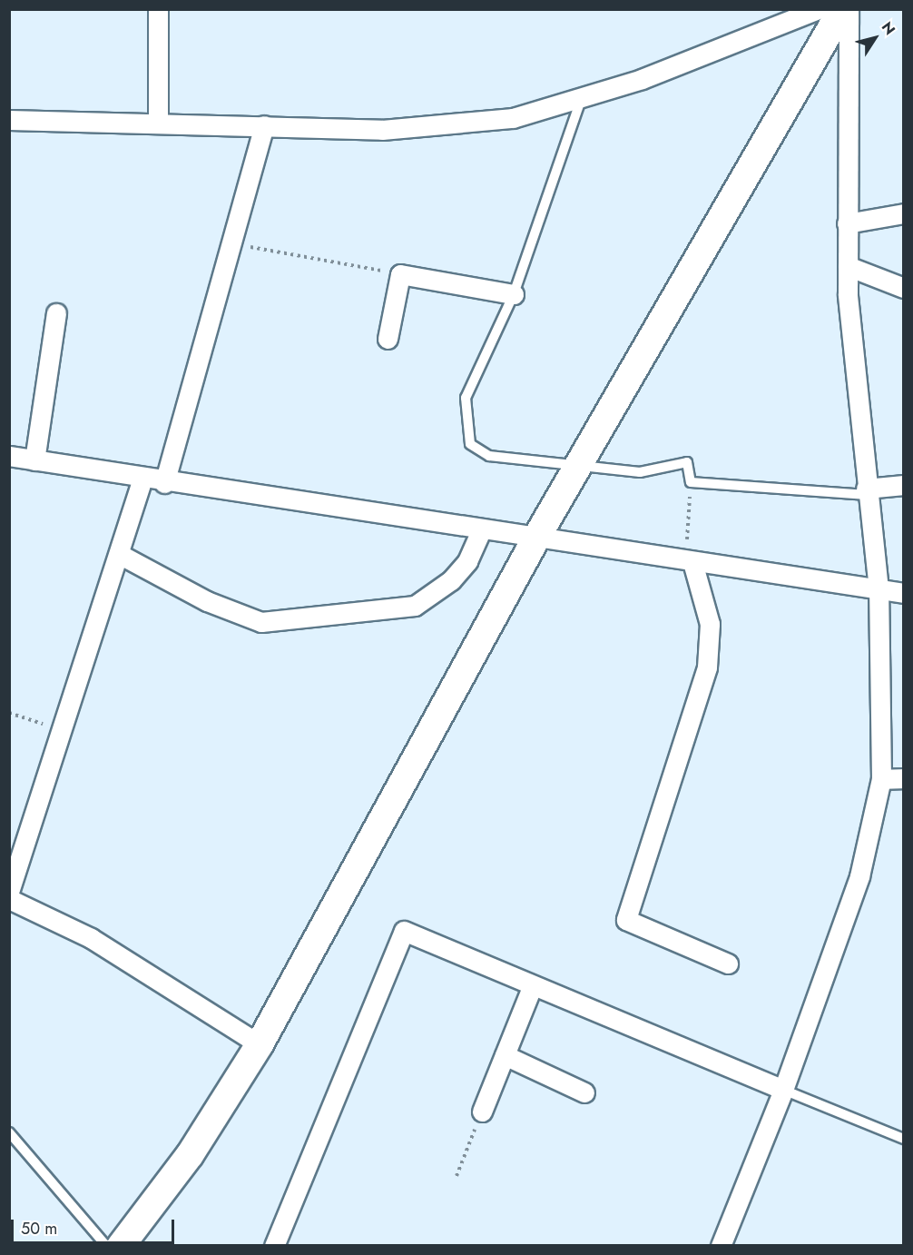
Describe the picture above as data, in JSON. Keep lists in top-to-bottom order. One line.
{"scale_bar":"50 m","north":"top right"}
